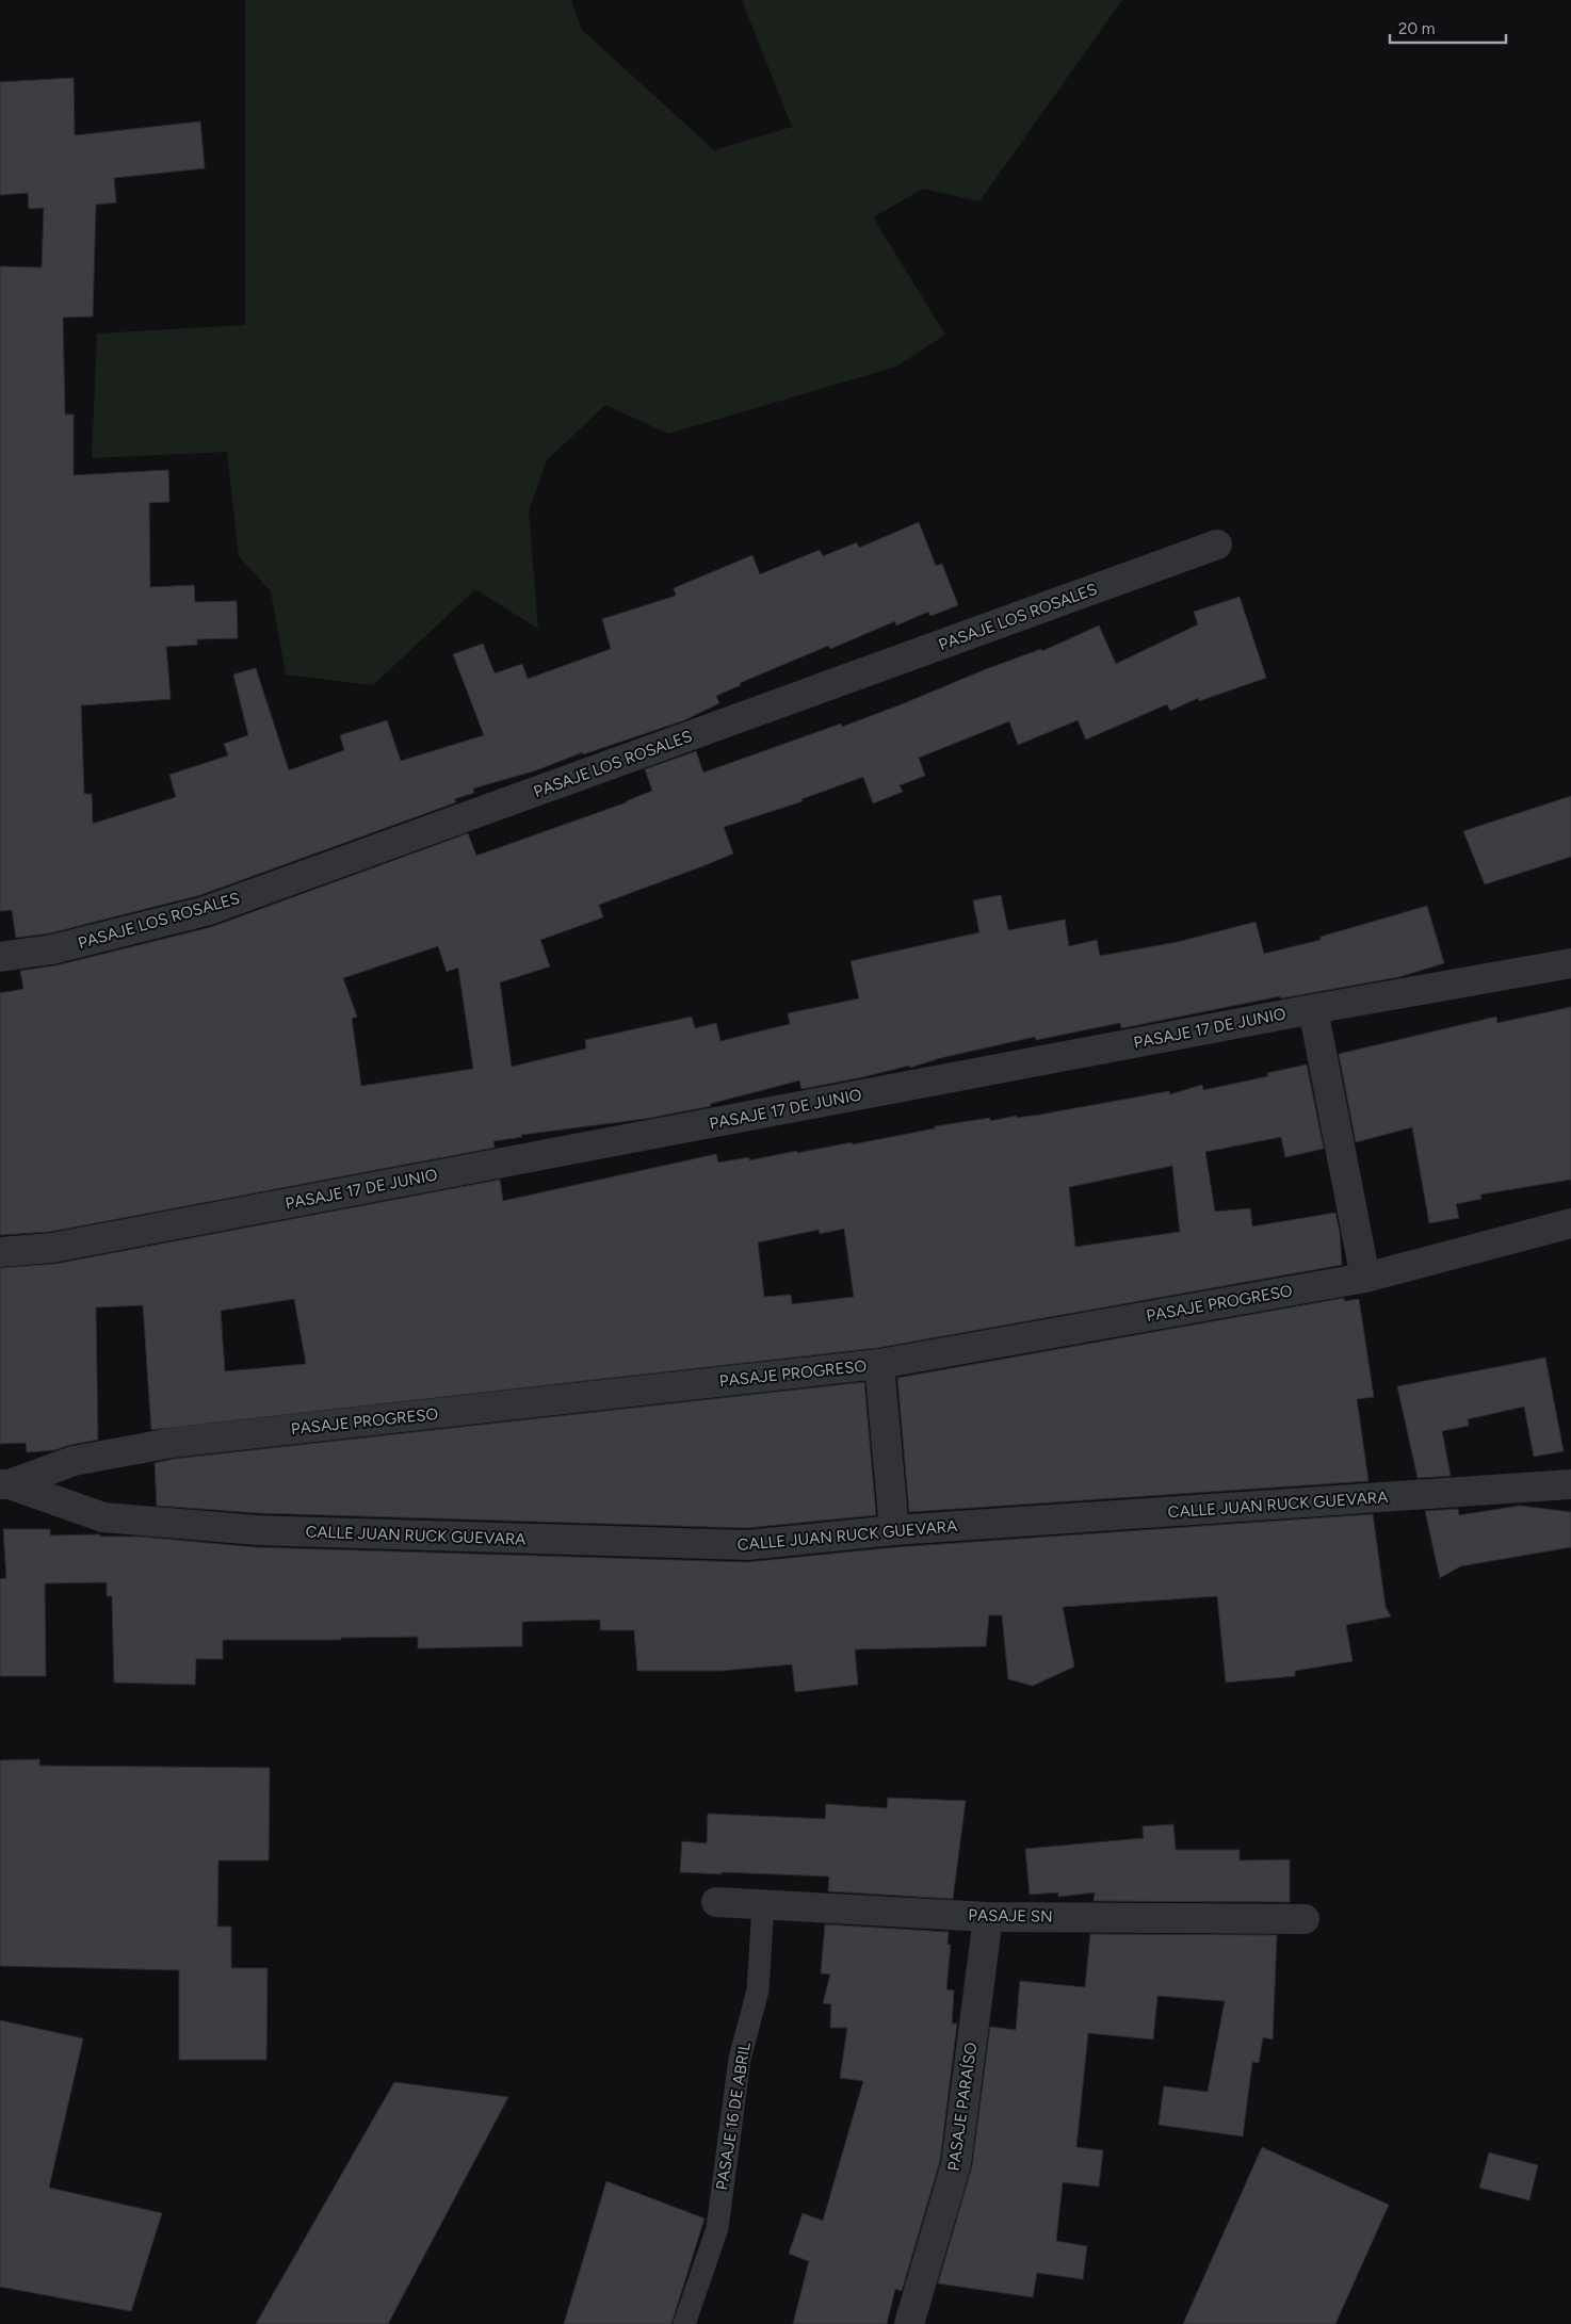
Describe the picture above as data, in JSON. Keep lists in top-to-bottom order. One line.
{"streets":{"street":["PASAJE LOS ROSALES","PASAJE 17 DE JUNIO","PASAJE PROGRESO","CALLE JUAN RUCK GUEVARA","PASAJE SN","PASAJE PARAÍSO"],"lane":["PASAJE 16 DE ABRIL"]},"crossings":[["PASAJE PROGRESO","CALLE JUAN RUCK GUEVARA"],["PASAJE SN","PASAJE PARAÍSO"],["PASAJE SN","PASAJE 16 DE ABRIL"]],"scale_bar":"20 m"}
